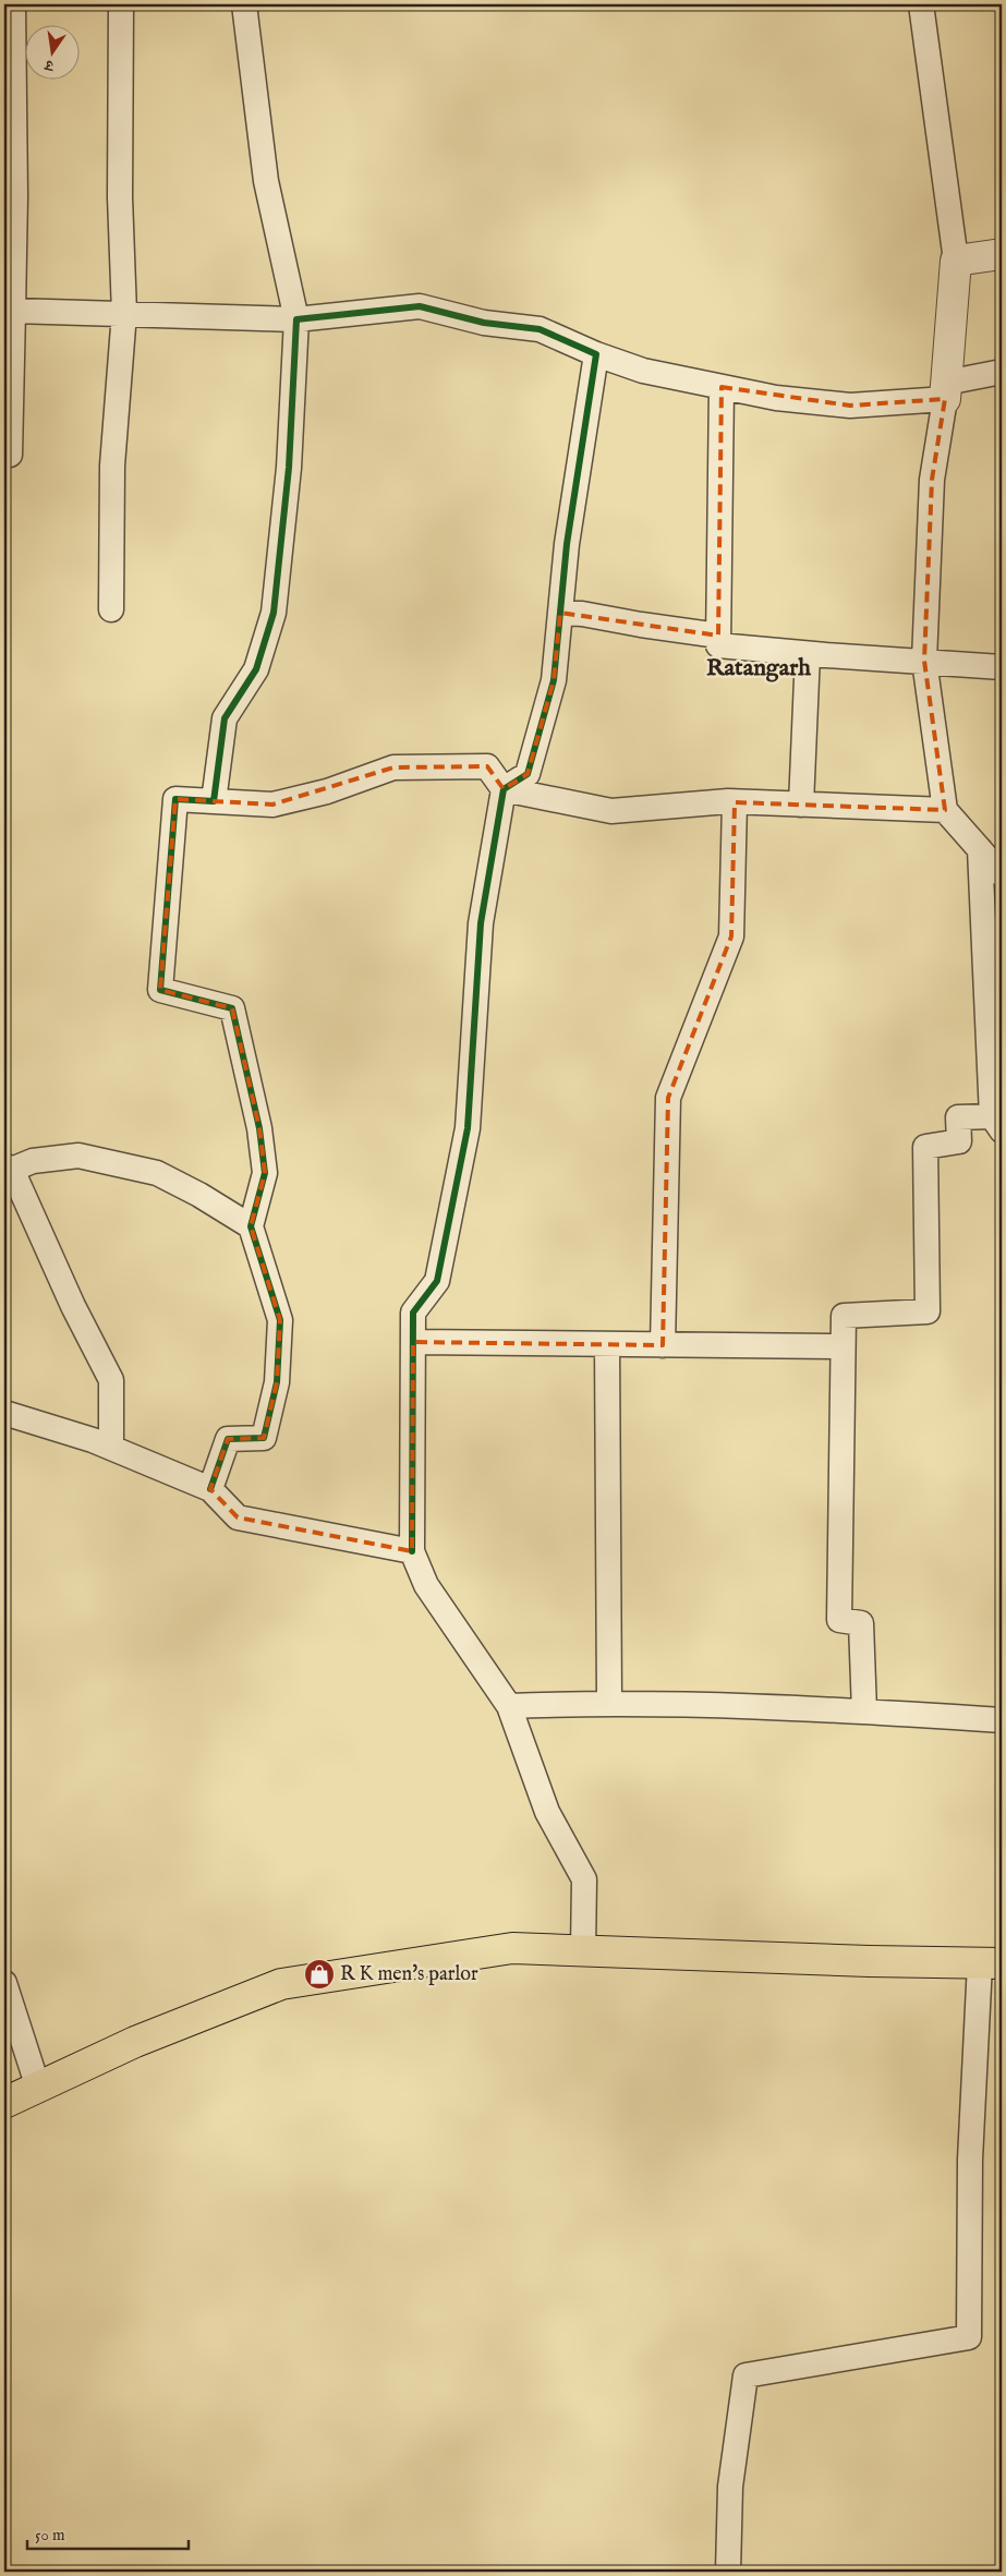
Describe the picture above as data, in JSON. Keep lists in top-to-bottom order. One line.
{"districts":["Ratangarh"],"places":{"shop":["R K men's parlor"]},"scale_bar":"50 m","north":"bottom"}
